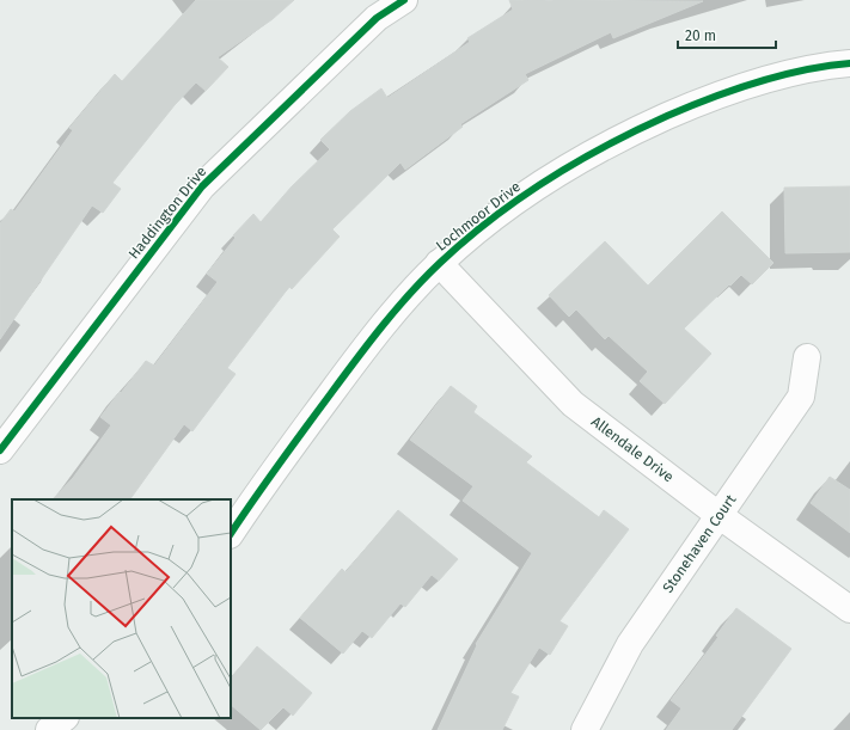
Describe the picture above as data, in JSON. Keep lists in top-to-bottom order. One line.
{"streets":{"street":["Haddington Drive","Lochmoor Drive","Allendale Drive","Stonehaven Court"]},"crossings":[["Lochmoor Drive","Allendale Drive"],["Allendale Drive","Stonehaven Court"]],"scale_bar":"20 m"}
